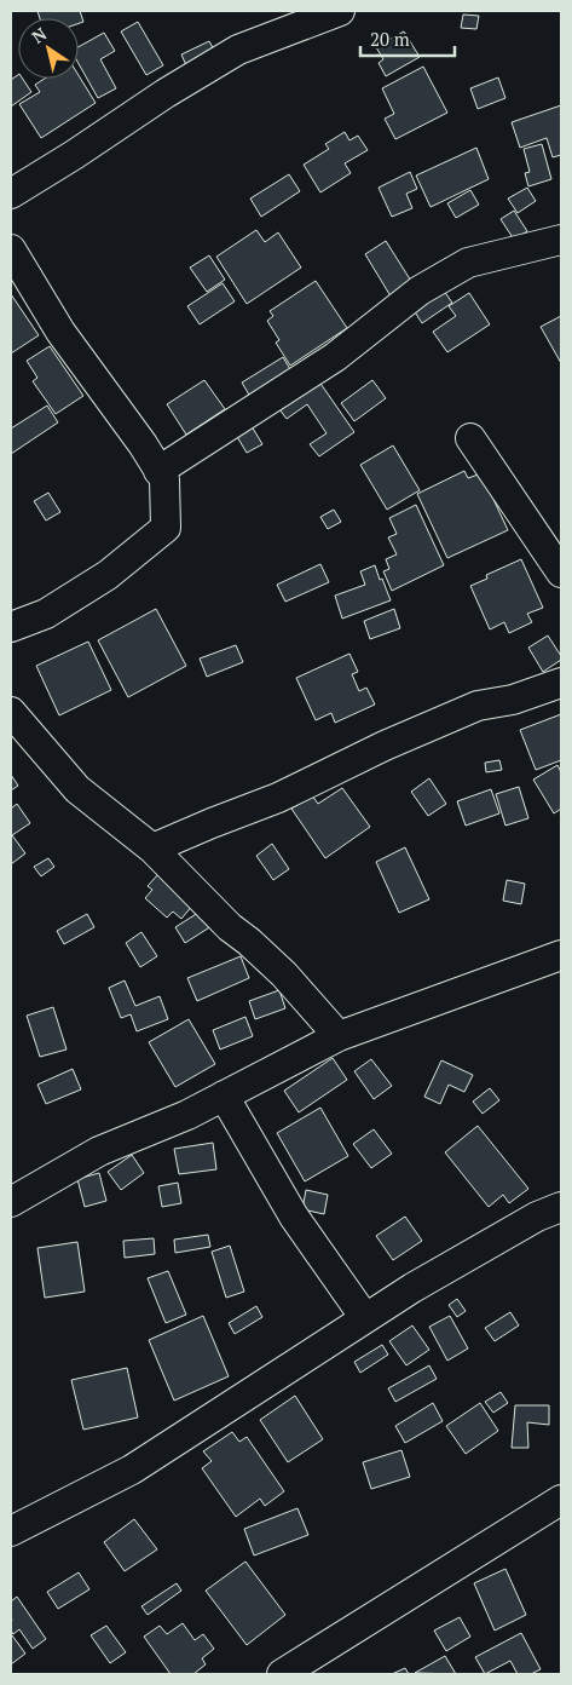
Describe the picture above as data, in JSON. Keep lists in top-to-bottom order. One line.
{"scale_bar":"20 m","north":"top left"}
